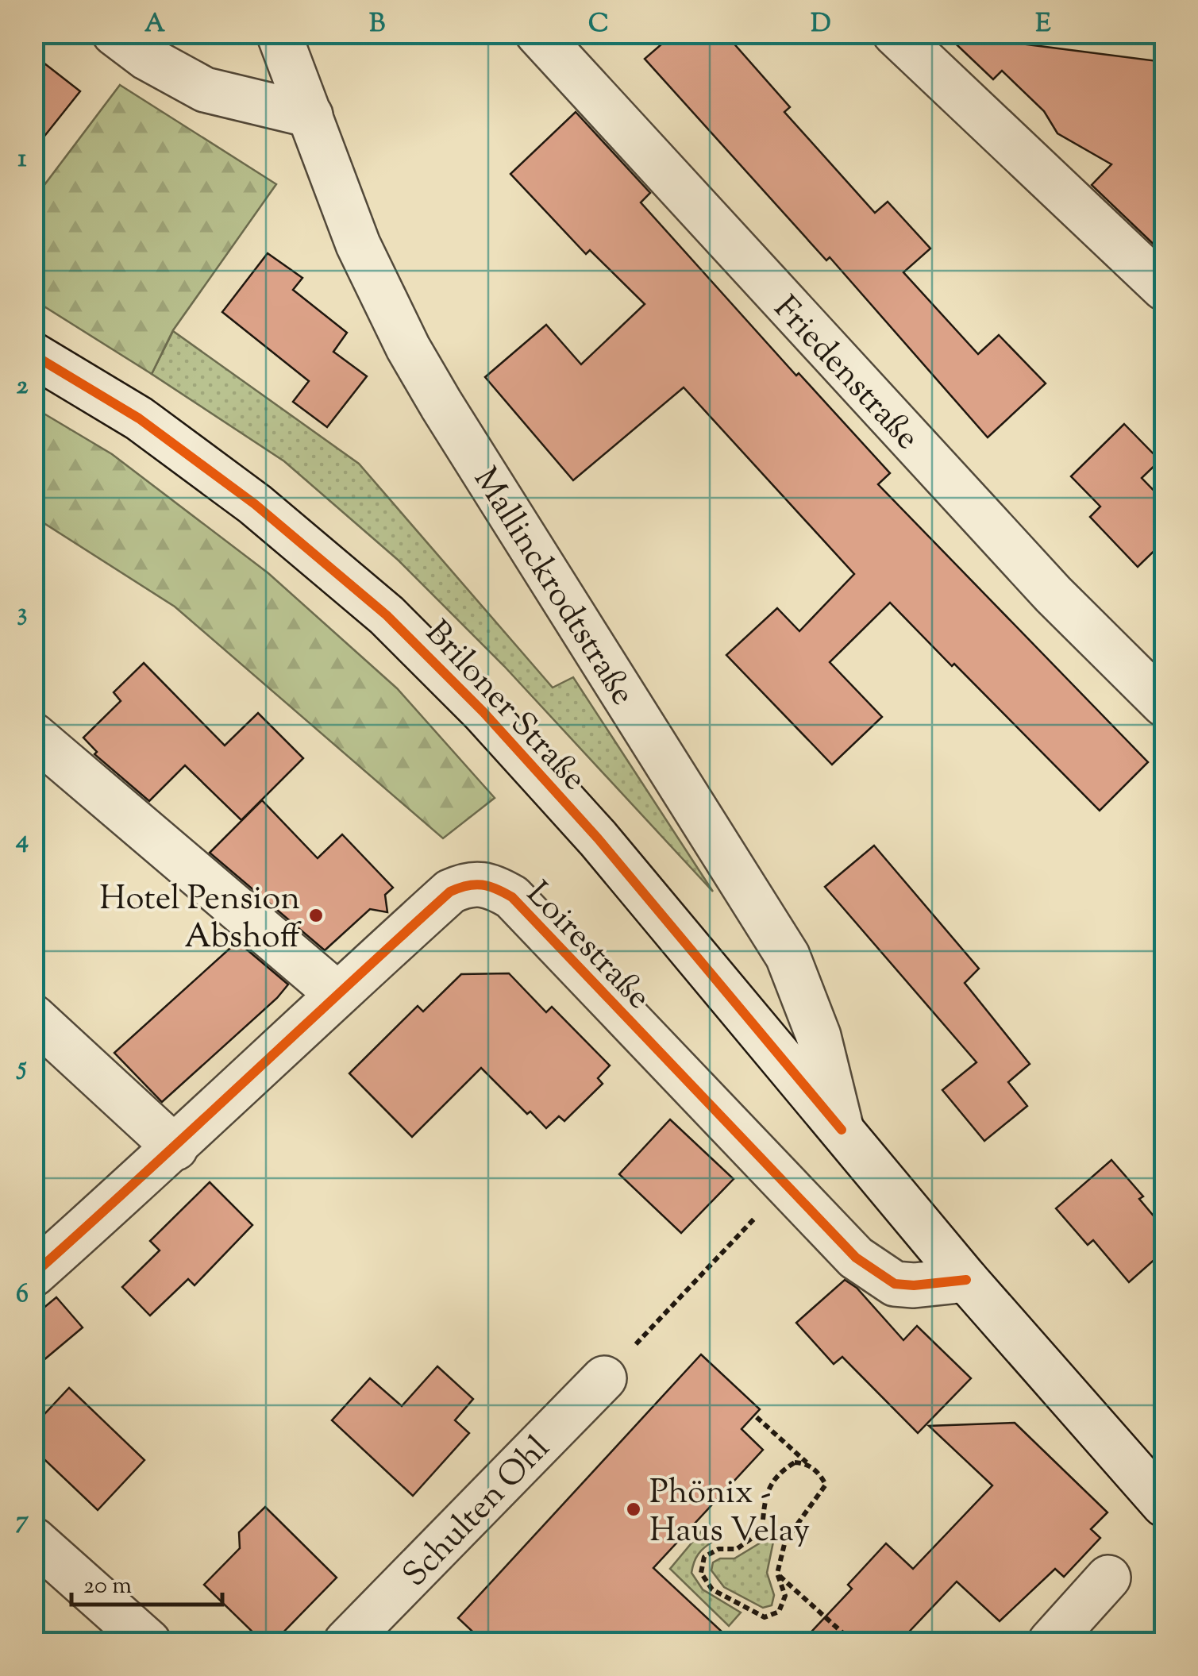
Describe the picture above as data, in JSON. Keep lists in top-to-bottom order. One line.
{"streets":{"street":["Friedenstraße","Mallinckrodtstraße","Briloner Straße","Loirestraße","Schulten Ohl"]},"crossings":[["Mallinckrodtstraße","Briloner Straße"],["Briloner Straße","Loirestraße"]],"places":["Hotel Pension Abshoff","Phönix - Haus Velay"],"scale_bar":"20 m","grid":{"columns":["A","B","C","D","E"],"rows":["1","2","3","4","5","6","7"]}}
